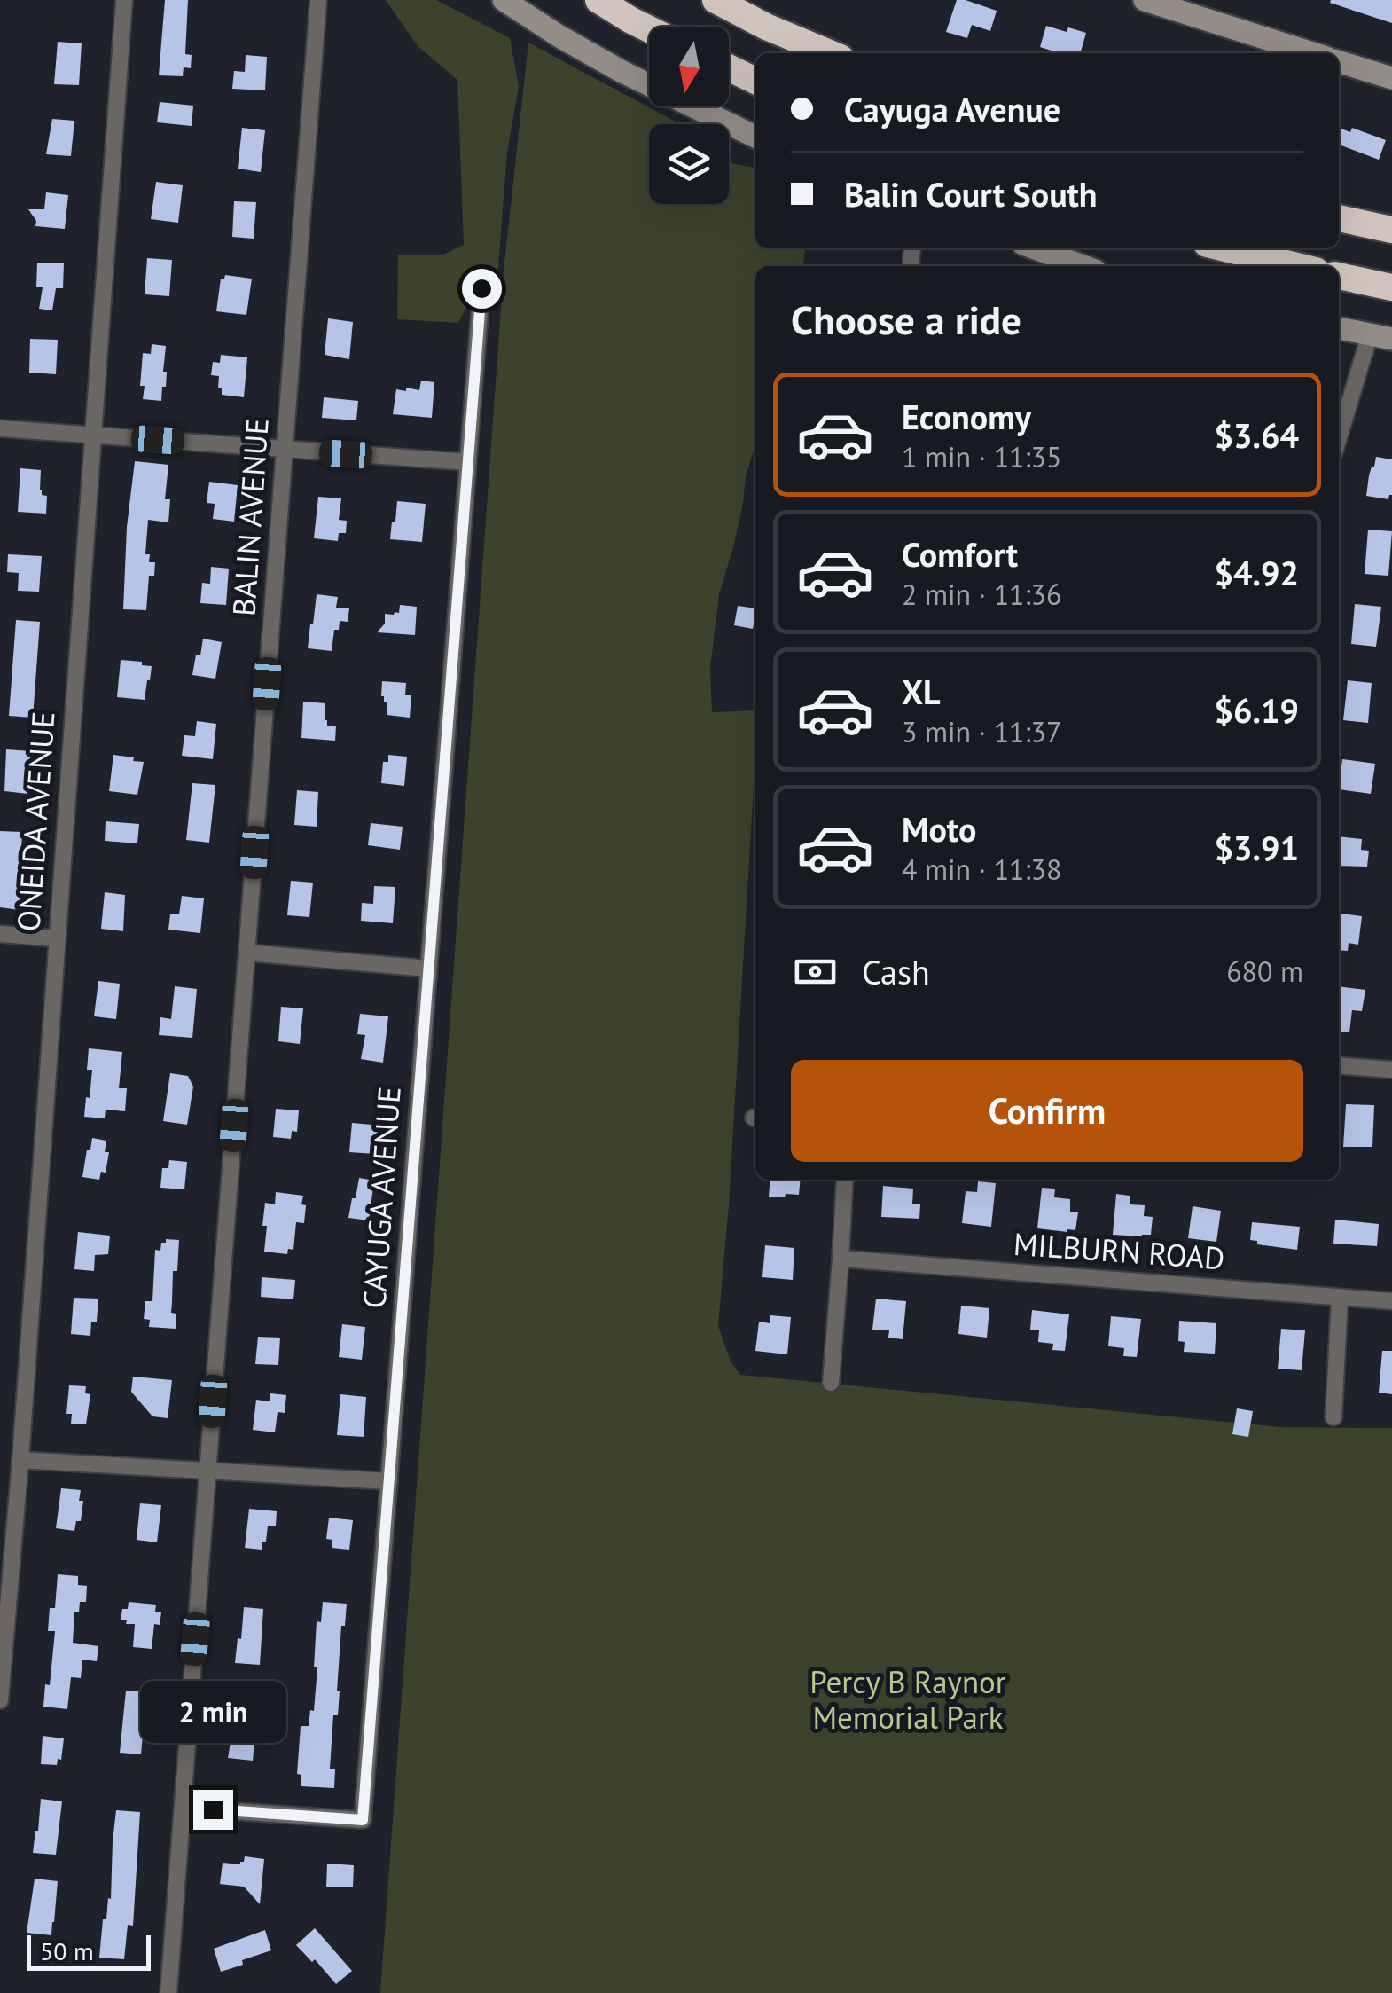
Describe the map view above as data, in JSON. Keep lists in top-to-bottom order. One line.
{"streets":{"street":["BALIN AVENUE","ONEIDA AVENUE","CAYUGA AVENUE","MILBURN ROAD"]},"crossings":[["BALIN AVENUE","CAYUGA AVENUE"]],"parks":["Percy B Raynor Memorial Park"],"scale_bar":"50 m","north":"bottom","page":{"banner":["Cayuga Avenue","Balin Court South"],"heading":"Choose a ride","list":[{"name":"Economy","note":"1 min · 11:35","value":"$3.64"},{"name":"Comfort","note":"2 min · 11:36","value":"$4.92"},{"name":"XL","note":"3 min · 11:37","value":"$6.19"},{"name":"Moto","note":"4 min · 11:38","value":"$3.91"}],"pay":["Cash","680 m"],"buttons":"Confirm","bubble":"2 min","scale":"50 m"}}
